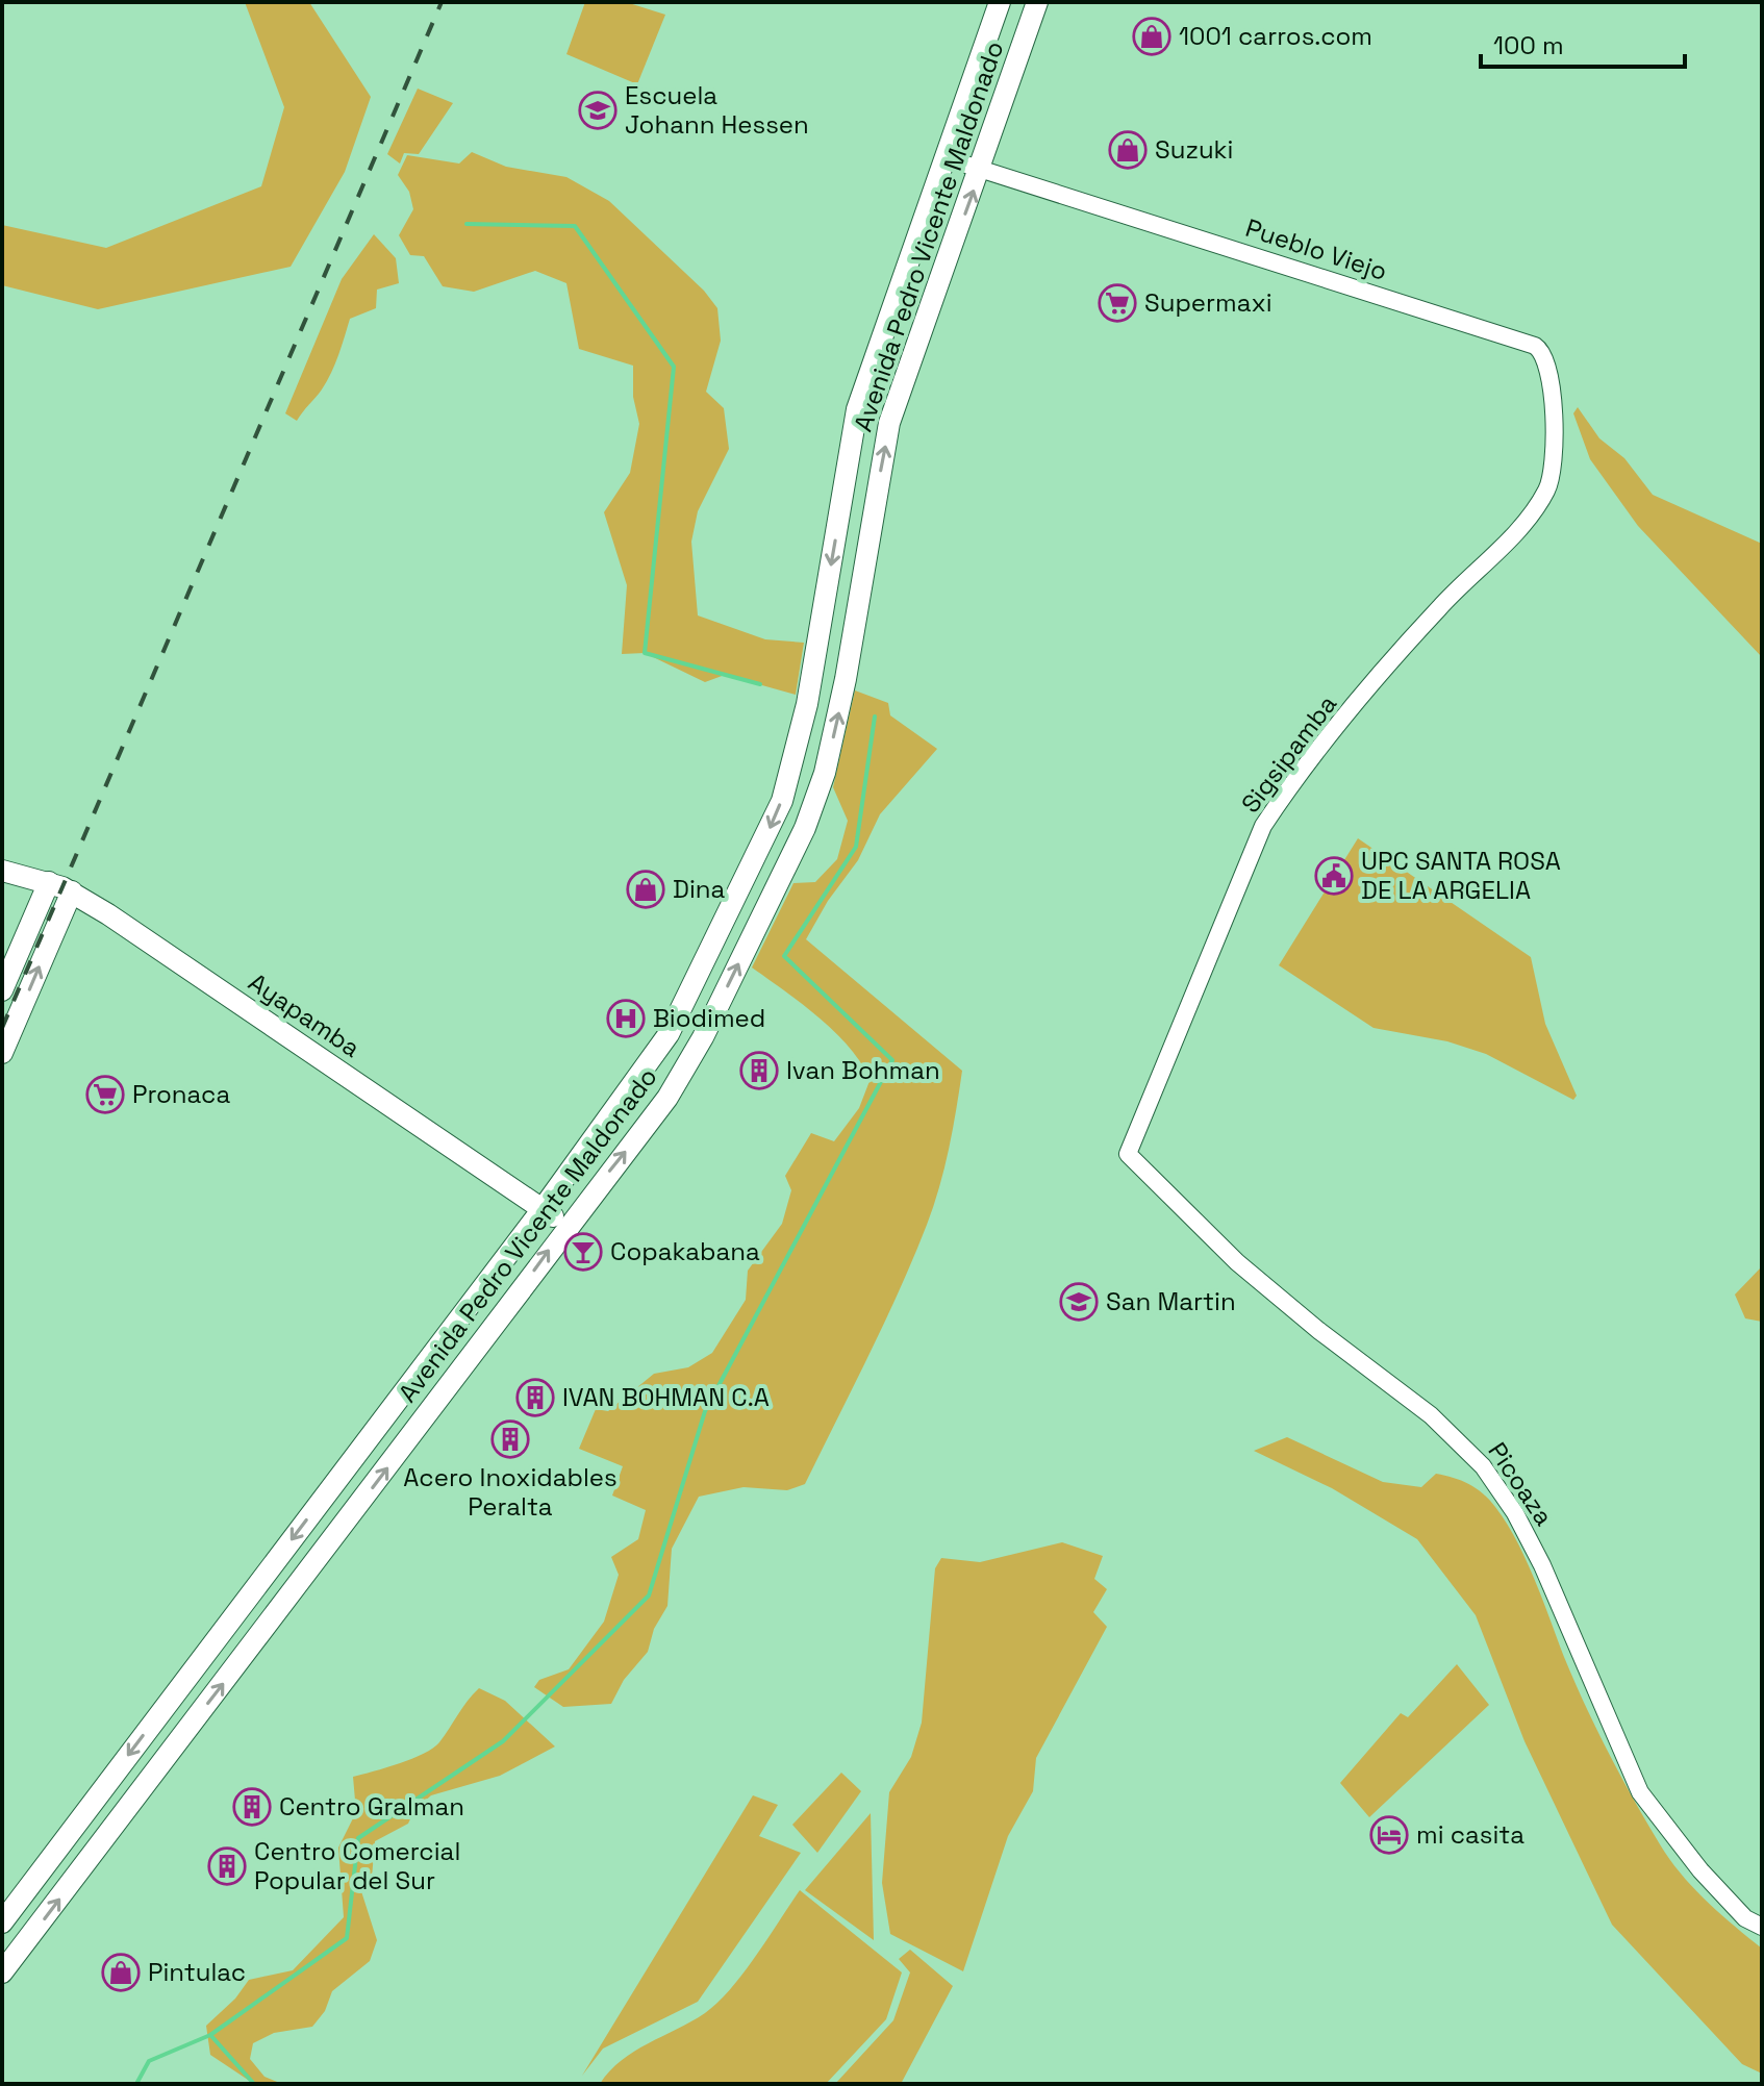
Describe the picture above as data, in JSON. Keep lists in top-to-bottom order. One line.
{"streets":{"main road":["Avenida Pedro Vicente Maldonado","Ayapamba"],"street":["Pueblo Viejo","Sigsipamba","Picoaza"]},"crossings":[["Avenida Pedro Vicente Maldonado","Pueblo Viejo"],["Avenida Pedro Vicente Maldonado","Ayapamba"],["Pueblo Viejo","Sigsipamba"],["Sigsipamba","Picoaza"]],"places":{"shop":["1001 carros.com","Suzuki","Dina","Pintulac"],"school or university":["Escuela Johann Hessen","San Martin"],"supermarket":["Supermaxi","Pronaca"],"public building":["UPC SANTA ROSA DE LA ARGELIA"],"hospital":["Biodimed"],"building":["Ivan Bohman","IVAN BOHMAN C.A","Acero Inoxidables Peralta","Centro Gralman","Centro Comercial Popular del Sur"],"bar":["Copakabana"],"hotel":["mi casita"]},"scale_bar":"100 m"}
